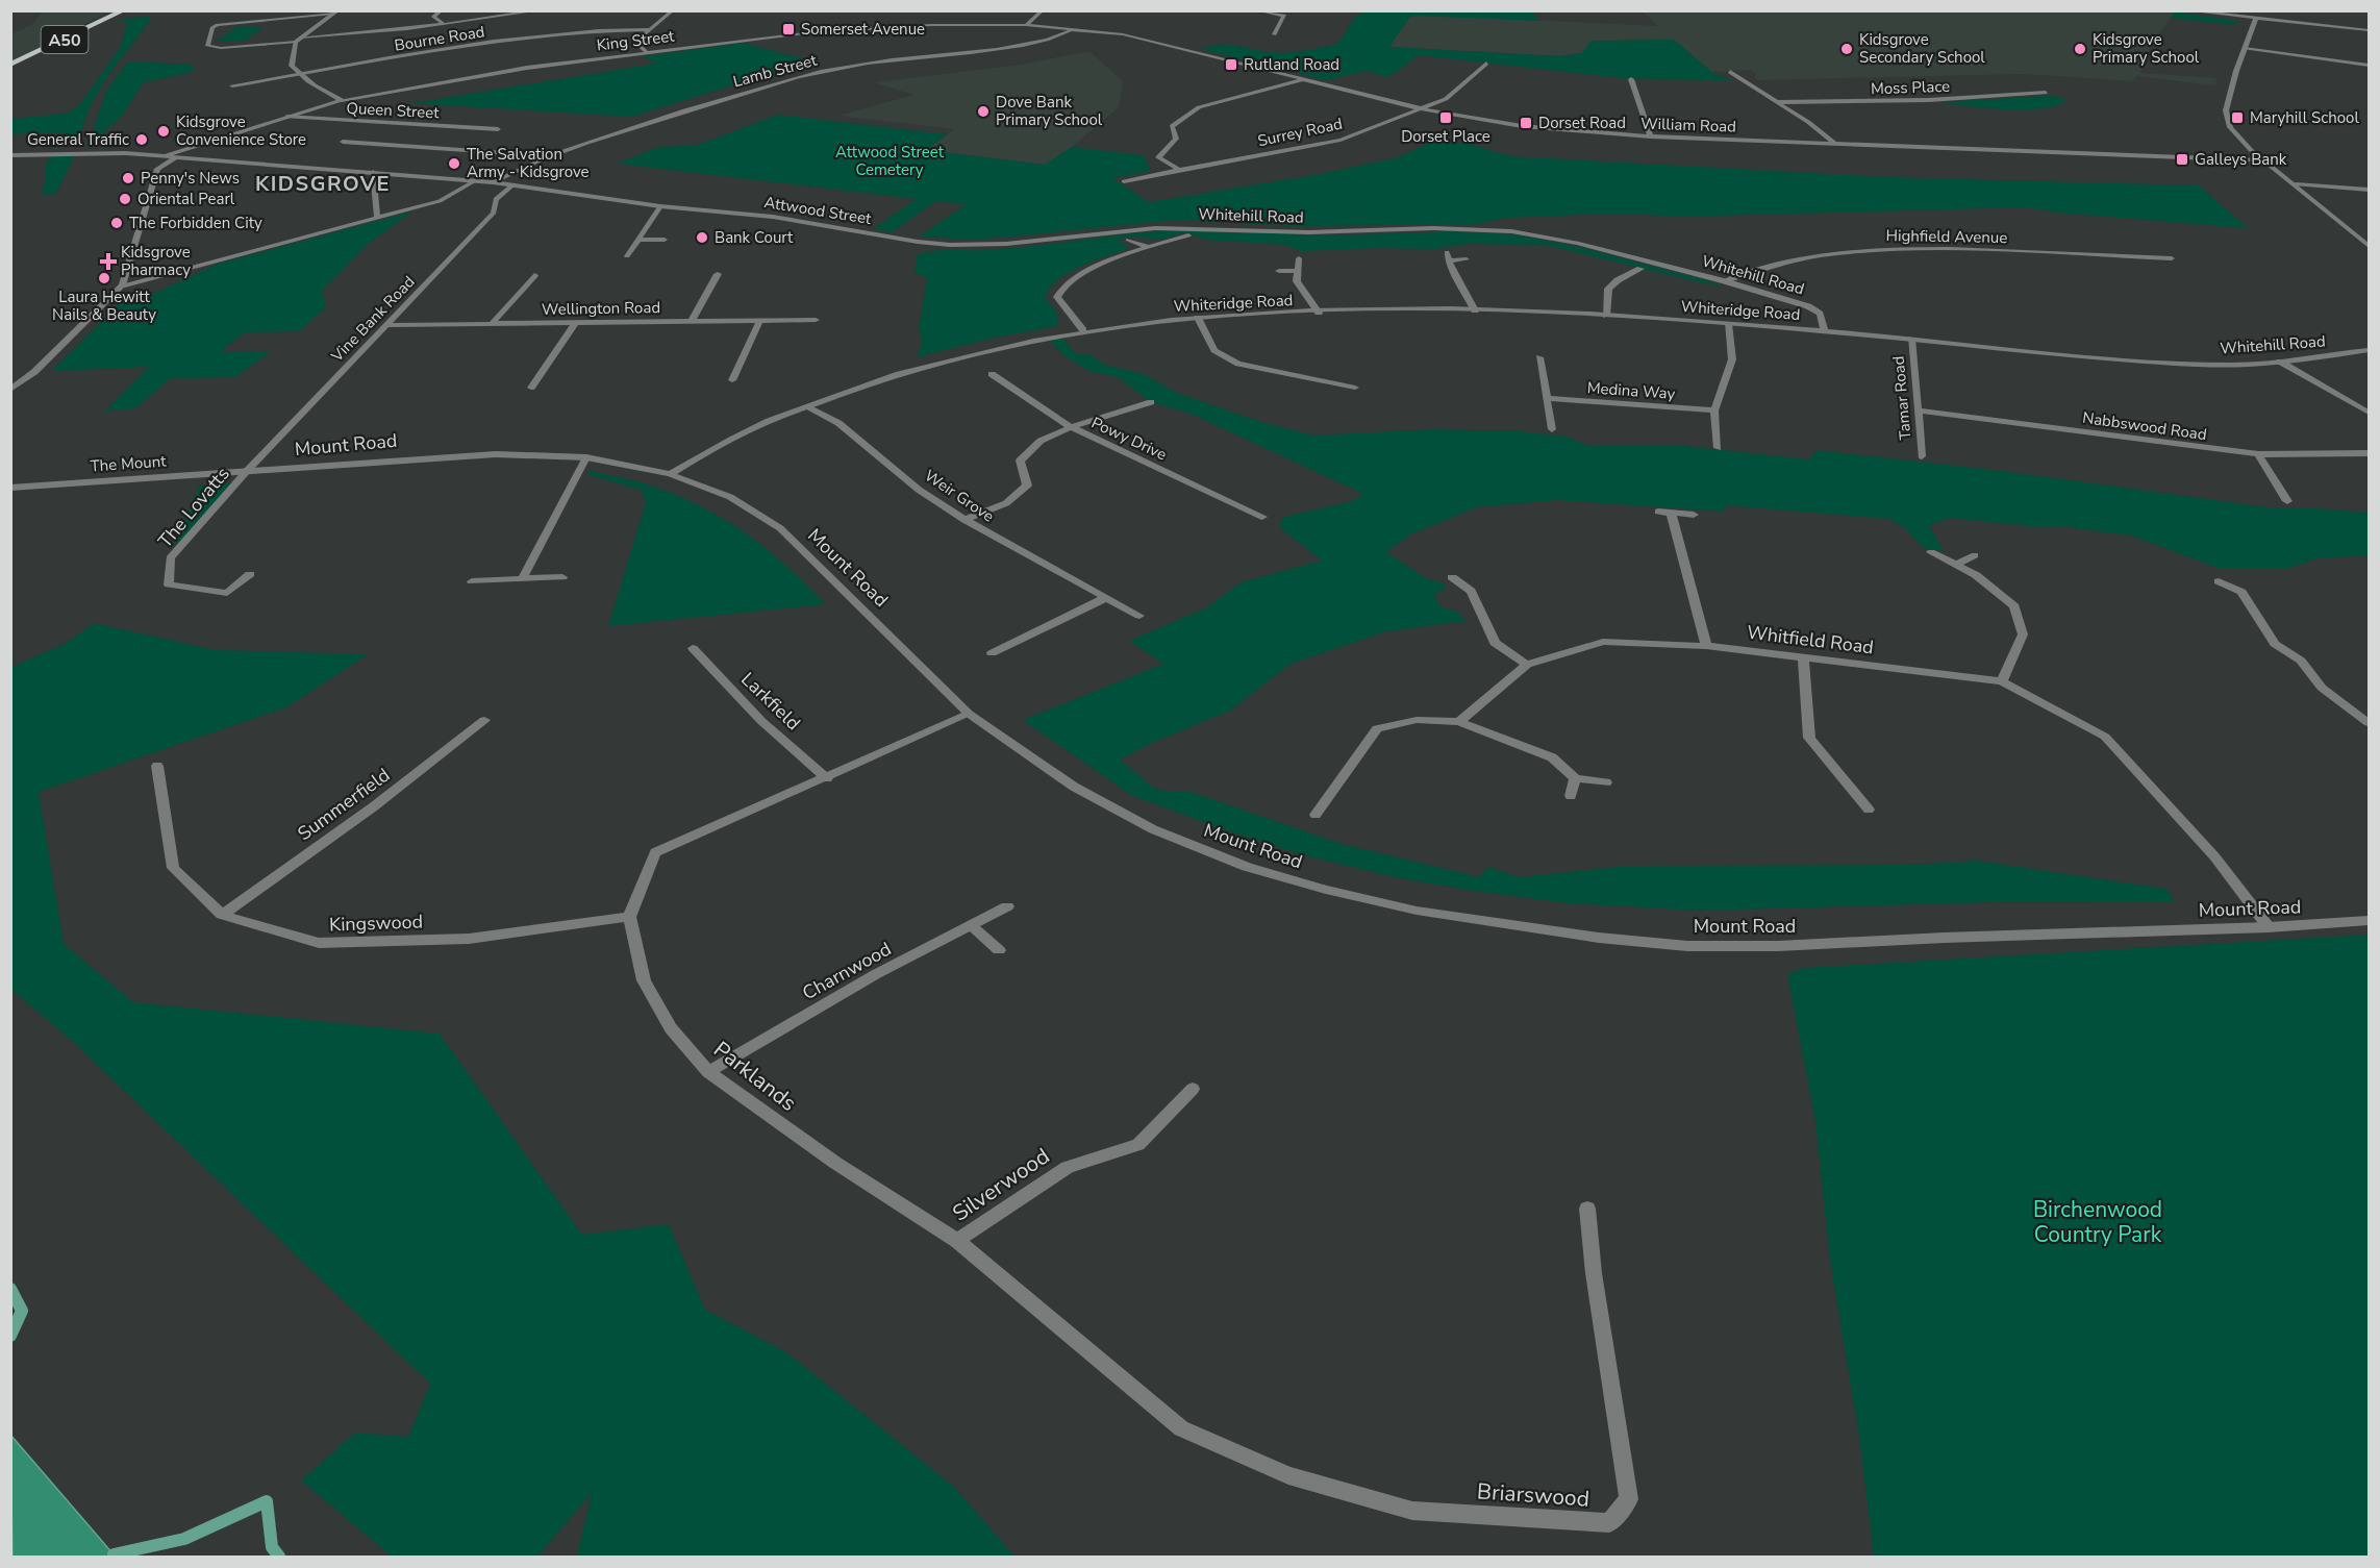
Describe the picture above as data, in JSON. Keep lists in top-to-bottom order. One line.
{"streets":{"main road":["A50"],"street":["Bourne Road","King Street","Lamb Street","Moss Place","Queen Street","William Road","Surrey Road","Attwood Street","Whitehill Road","Highfield Avenue","Whiteridge Road","Wellington Road","Vine Bank Road","Medina Way","Tamar Road","Nabbswood Road","Powy Drive","Mount Road","The Mount","Weir Grove","The Lovatts","Whitfield Road","Larkfield","Summerfield","Kingswood","Charnwood","Parklands","Silverwood","Briarswood"]},"crossings":[["King Street","Lamb Street"],["King Street","Queen Street"],["King Street","William Road"],["King Street","Attwood Street"],["Lamb Street","Attwood Street"],["William Road","Surrey Road"],["Attwood Street","Whitehill Road"],["Attwood Street","Vine Bank Road"],["Whitehill Road","Highfield Avenue"],["Whitehill Road","Whiteridge Road"],["Whitehill Road","Tamar Road"],["Whiteridge Road","Mount Road"],["Whiteridge Road","Weir Grove"],["Wellington Road","Vine Bank Road"],["Vine Bank Road","Mount Road"],["Vine Bank Road","The Mount"],["Vine Bank Road","The Lovatts"],["Tamar Road","Nabbswood Road"],["Mount Road","The Mount"],["Mount Road","The Lovatts"],["Mount Road","Whitfield Road"],["The Mount","The Lovatts"],["Summerfield","Kingswood"],["Kingswood","Parklands"],["Charnwood","Parklands"],["Parklands","Silverwood"],["Parklands","Briarswood"]],"districts":["KIDSGROVE"],"parks":["Attwood Street Cemetery","Birchenwood Country Park"],"places":{"transit":["Somerset Avenue","Rutland Road","Dorset Place","Maryhill School","Dorset Road","Galleys Bank"],"other":["Kidsgrove Secondary School","Kidsgrove Primary School","Dove Bank Primary School","Kidsgrove Convenience Store","General Traffic","The Salvation Army - Kidsgrove","Penny's News","Oriental Pearl","The Forbidden City","Bank Court","Laura Hewitt Nails & Beauty"],"health":["Kidsgrove Pharmacy"]}}
